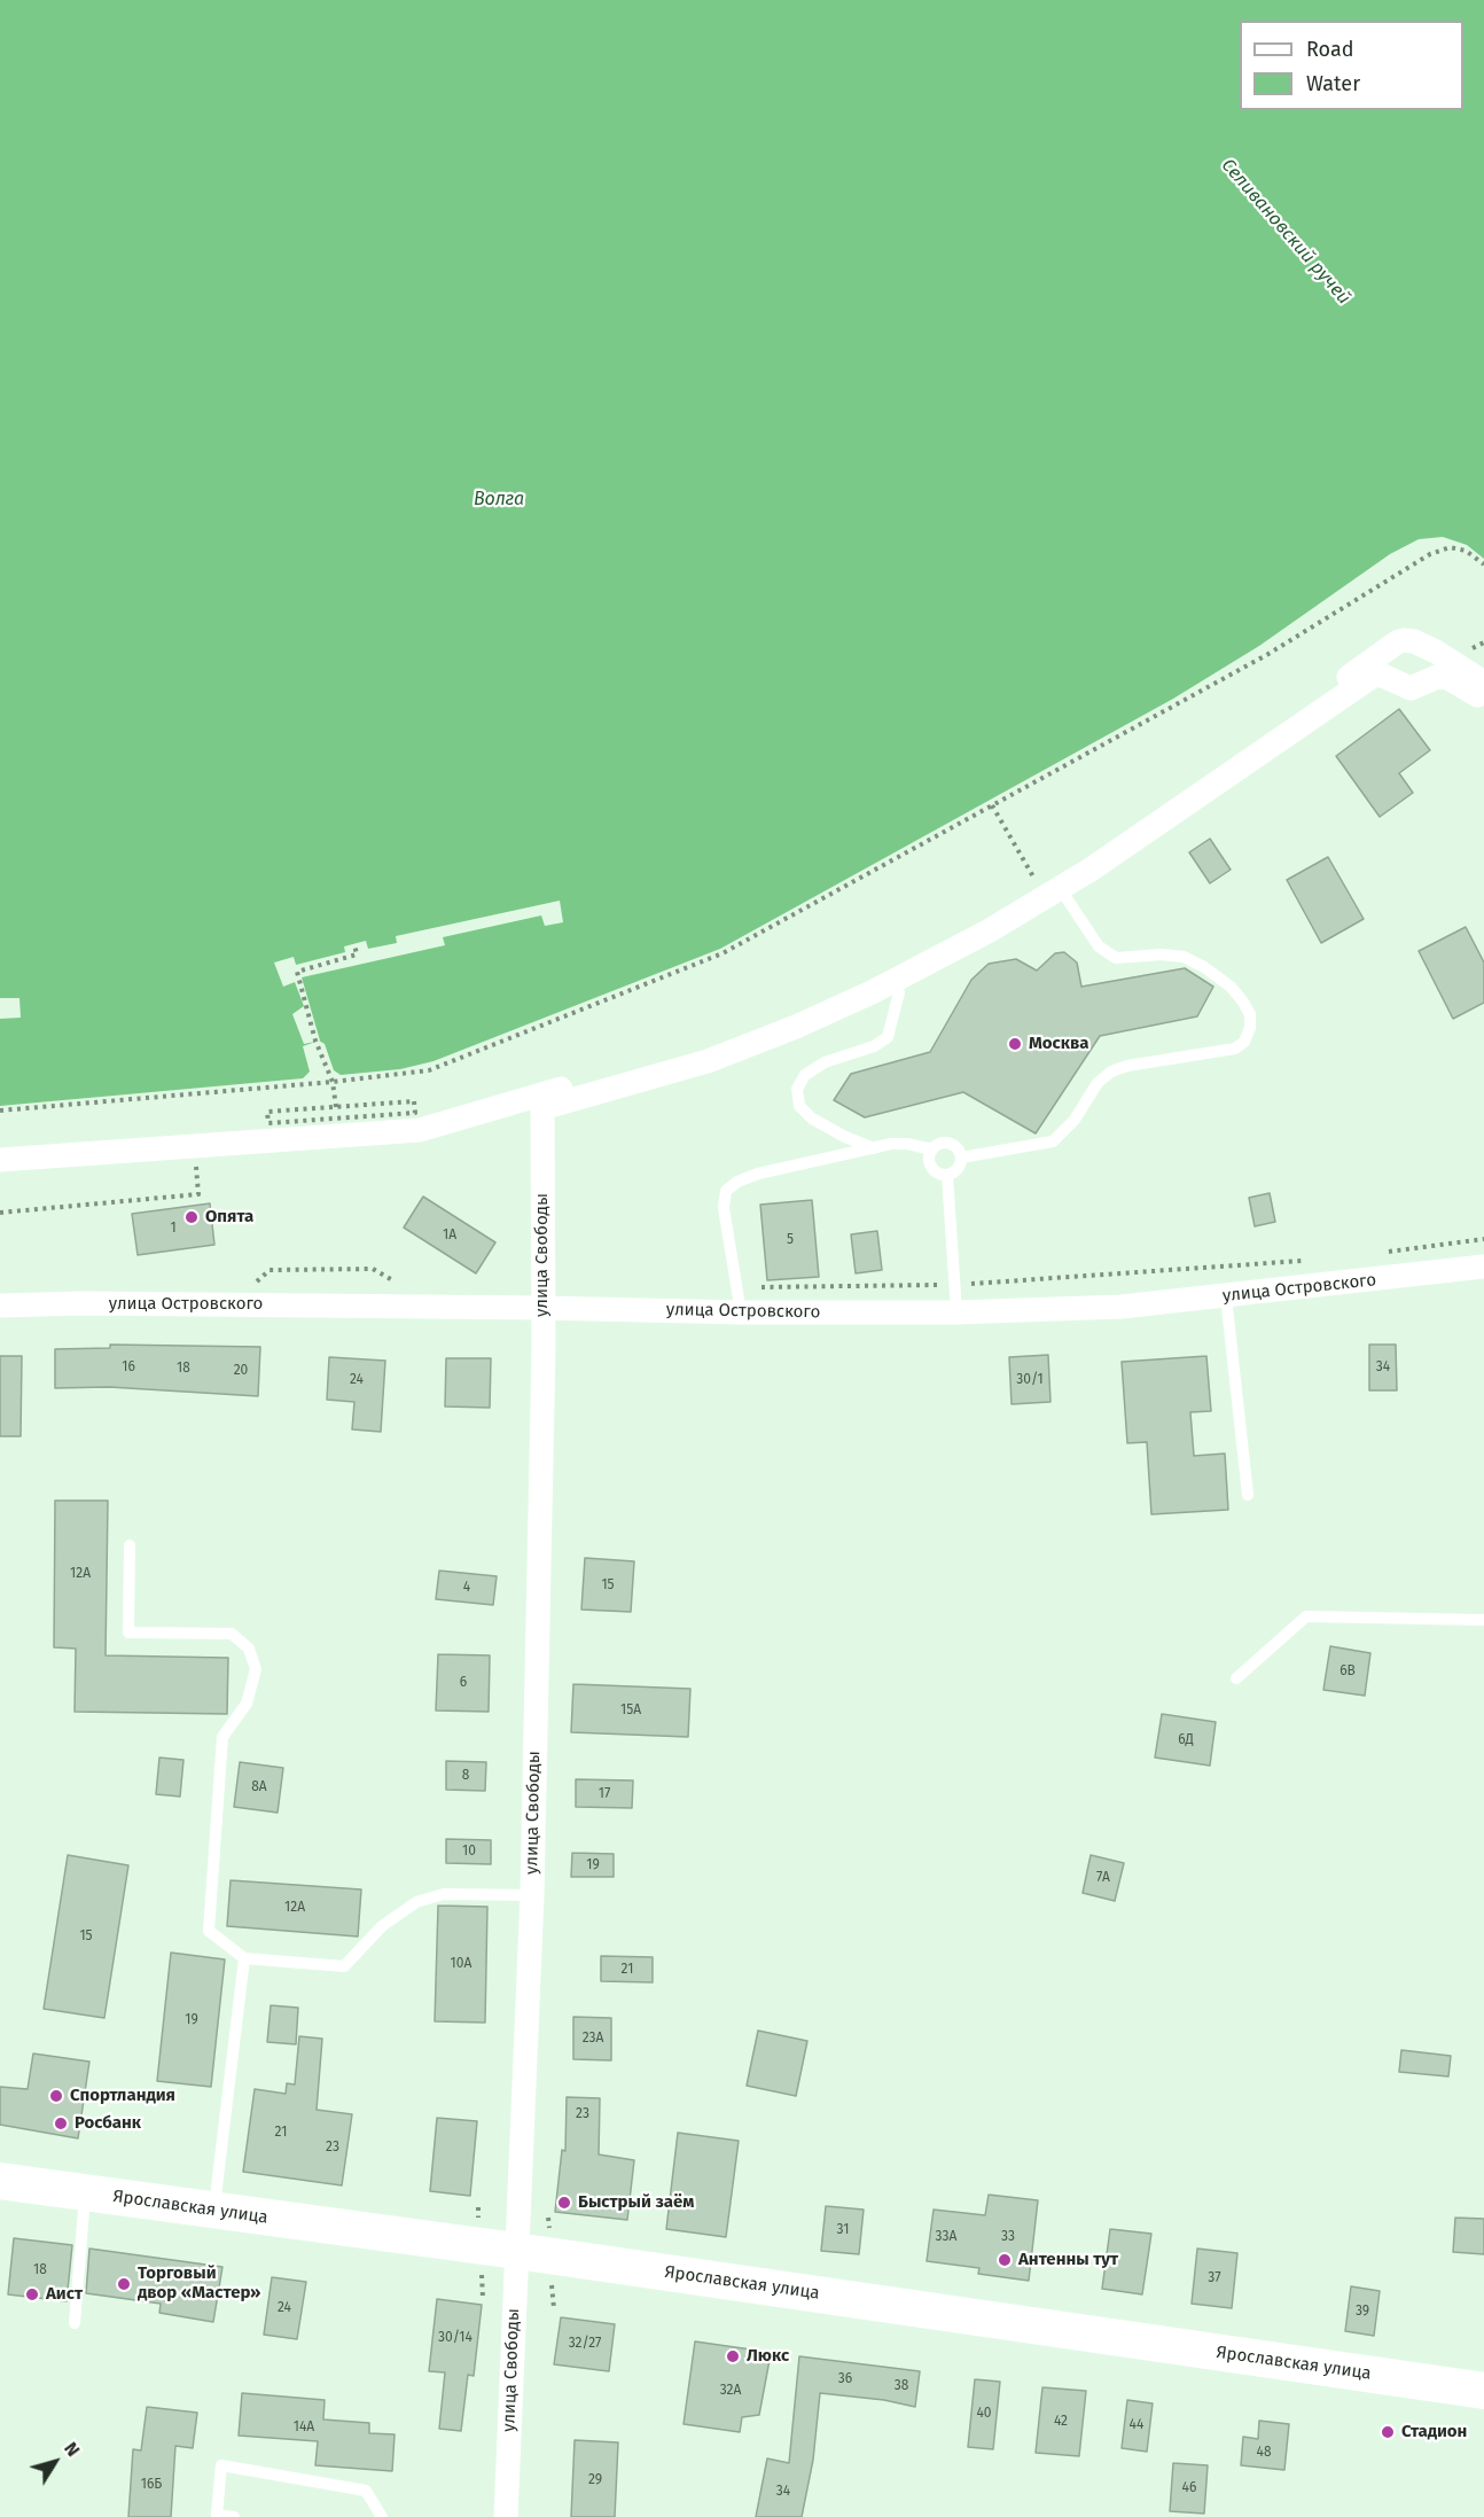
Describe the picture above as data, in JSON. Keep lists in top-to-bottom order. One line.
{"streets":{"main road":["Ярославская улица"],"street":["улица Свободы","улица Островского"]},"crossings":[["улица Свободы","улица Островского"],["улица Свободы","Ярославская улица"]],"water":["Селивановский ручей","Волга"],"places":["Москва","Опята","Спортландия","Росбанк","Быстрый заём","Антенны тут","Торговый двор «Мастер»","Аист","Люкс","Стадион"],"house_numbers":["1","1А","5","16","34","18","20","24","30/1","12А","15","4","6В","6","15А","6Д","8","8А","17","10","19","7А","12А","15","10А","21","19","23А","23","21","23","31","33А","33","18","37","24","39","30/14","32/27","36","38","32А","40","42","44","14А","48","29","16Б","46","34"],"legend":["Road","Water"],"north":"top right"}
